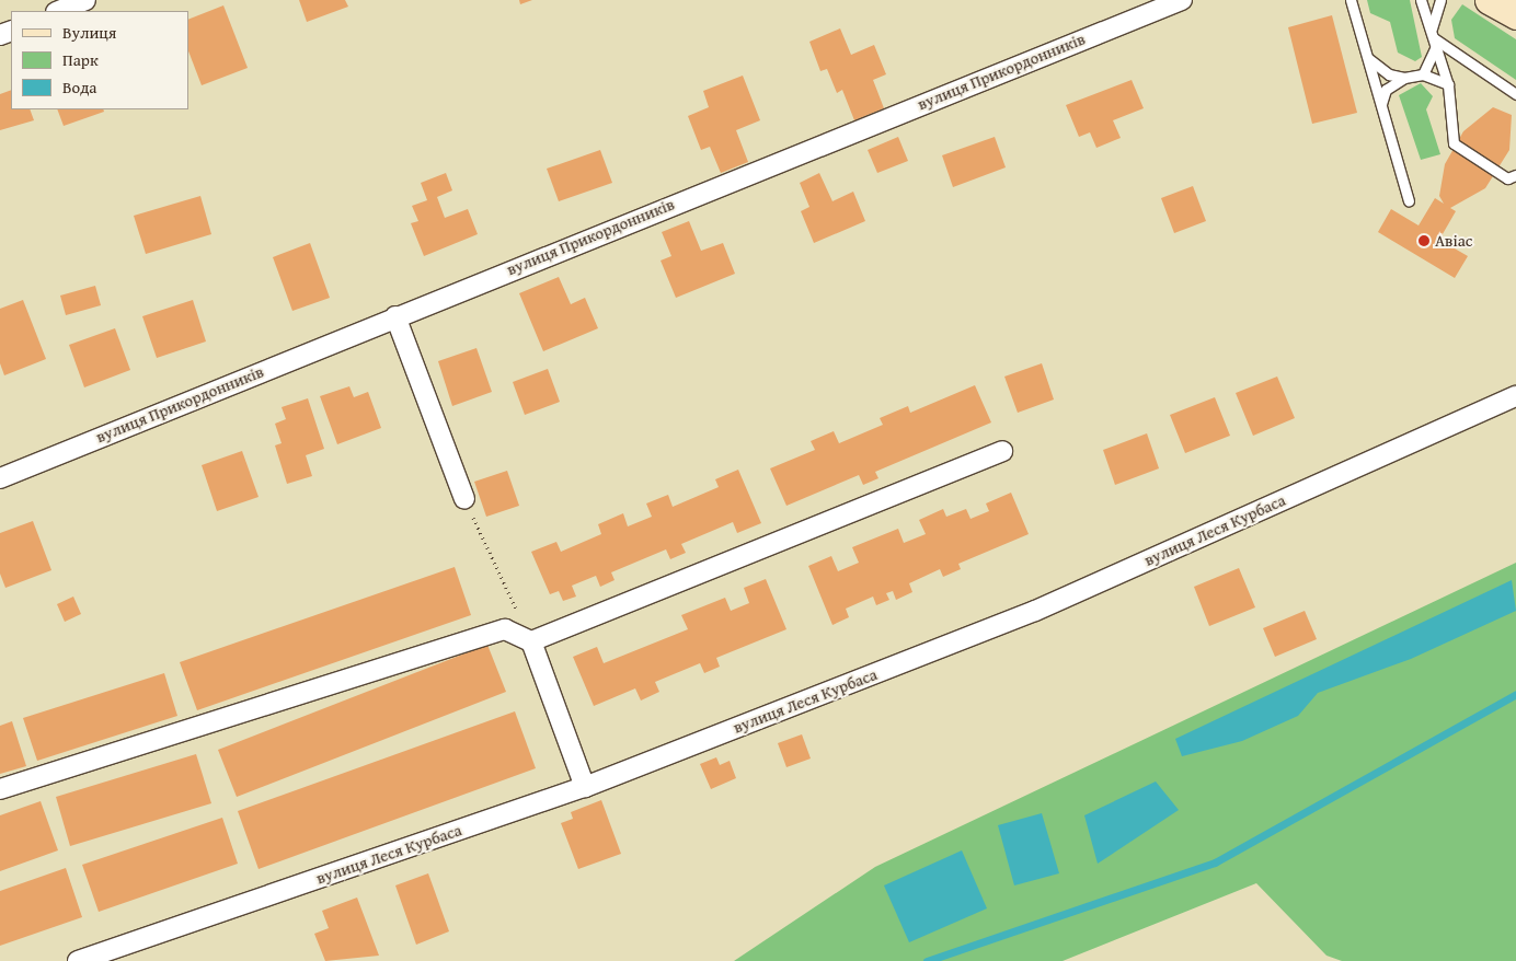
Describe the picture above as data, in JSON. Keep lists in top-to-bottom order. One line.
{"streets":{"street":["вулиця Прикордонників","вулиця Леся Курбаса"]},"places":["Авіас"],"legend":["Вулиця","Парк","Вода"]}
